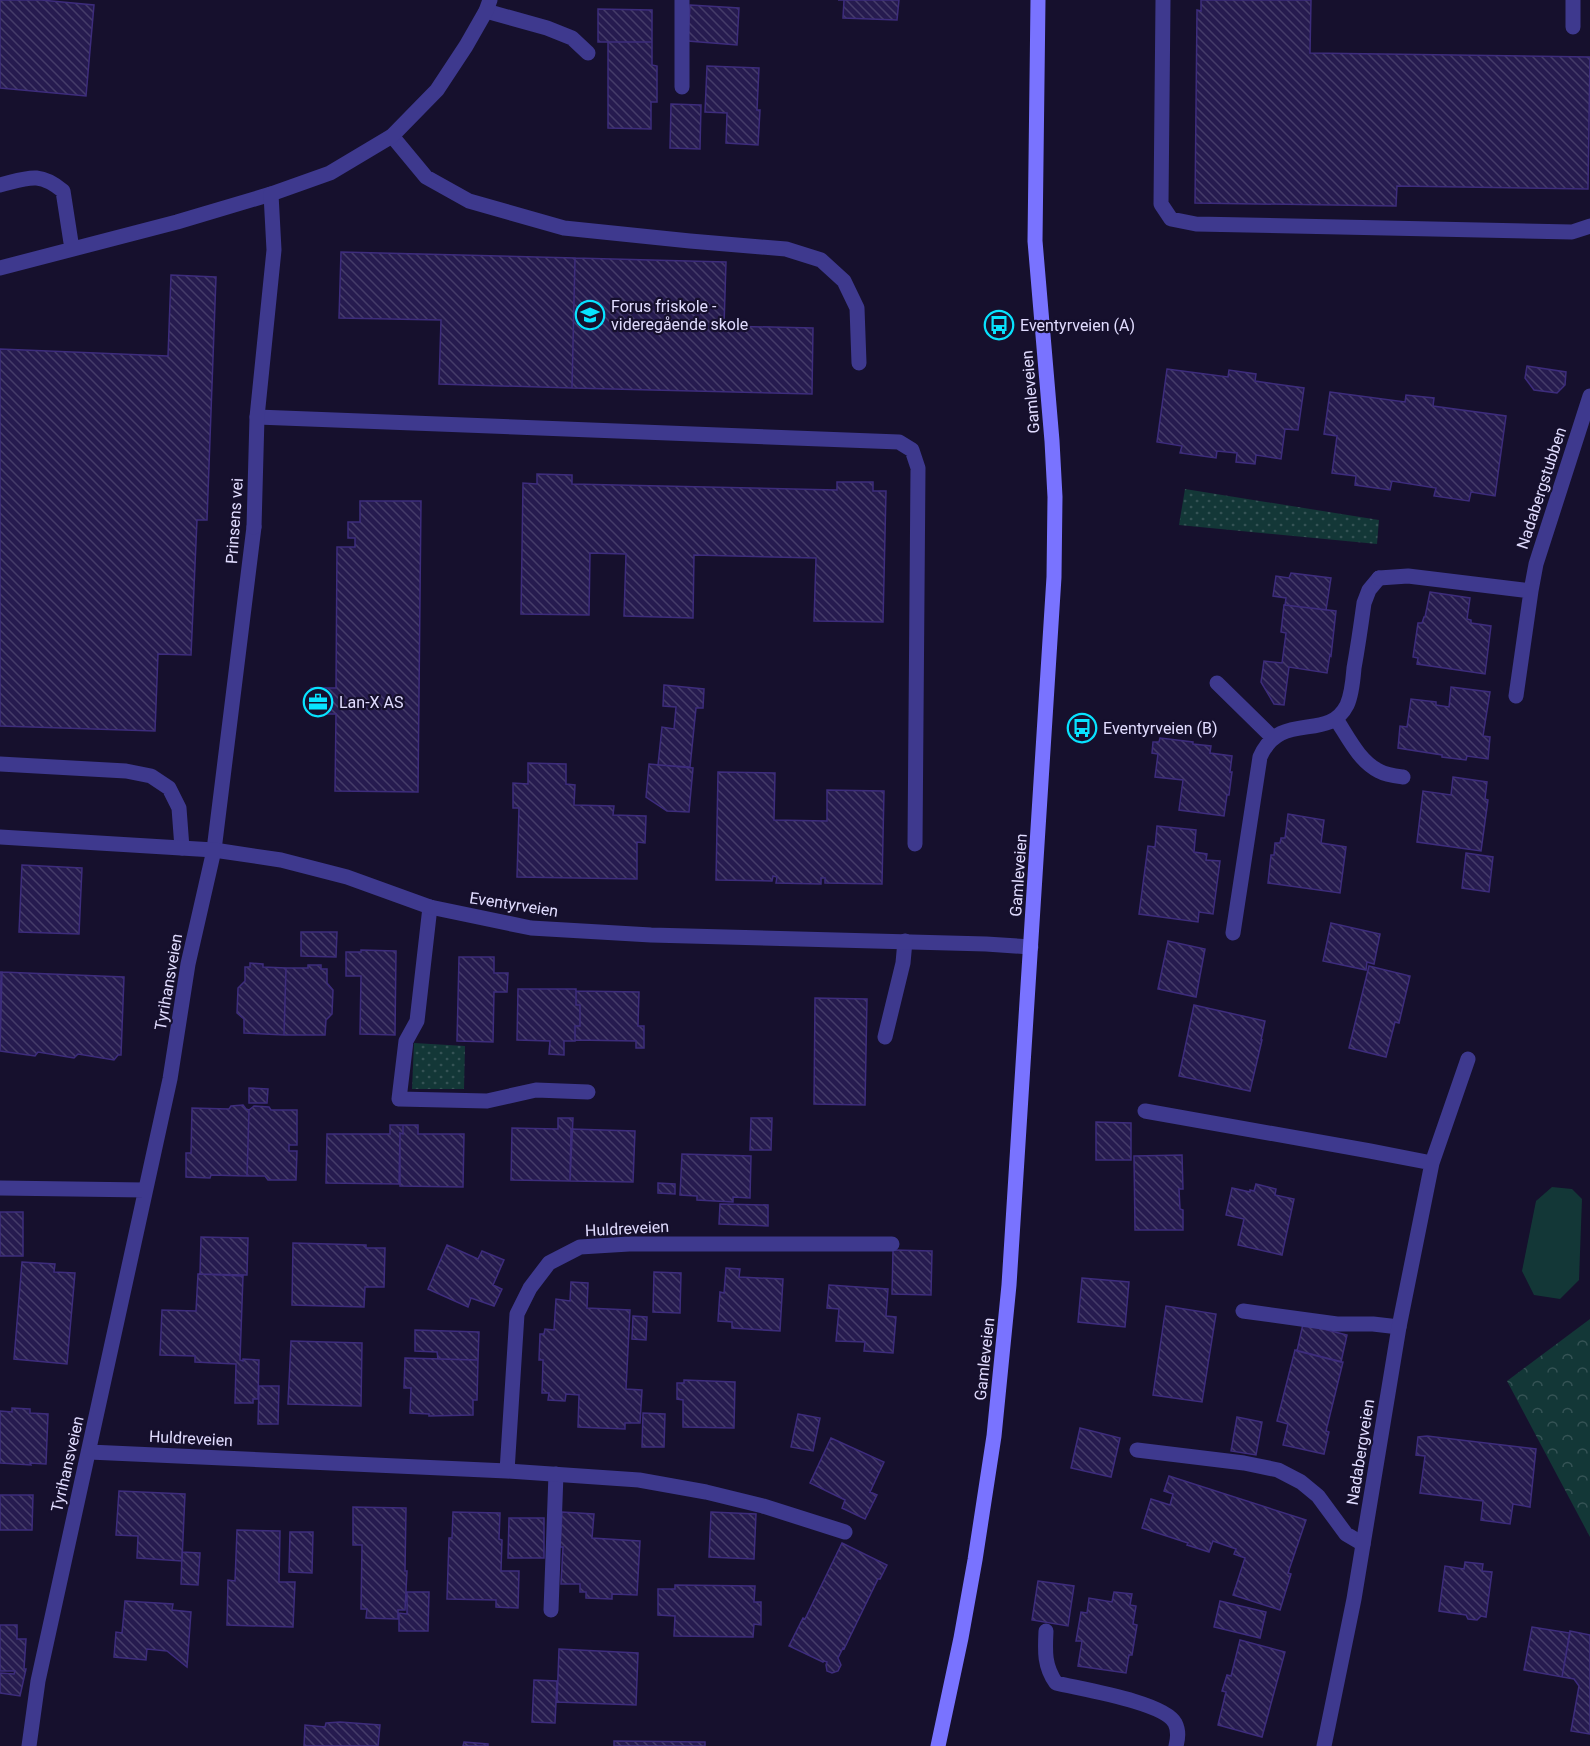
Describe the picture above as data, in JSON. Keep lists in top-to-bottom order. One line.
{"streets":{"main road":["Gamleveien"],"street":["Nadabergstubben","Prinsens vei","Eventyrveien","Tyrihansveien","Huldreveien","Nadabergveien"]},"crossings":[["Gamleveien","Eventyrveien"],["Prinsens vei","Eventyrveien"],["Prinsens vei","Tyrihansveien"],["Eventyrveien","Tyrihansveien"],["Tyrihansveien","Huldreveien"]],"places":{"school or university":["Forus friskole - videregående skole"],"bus stop":["Eventyrveien (A)","Eventyrveien (B)"],"office":["Lan-X AS"]}}
